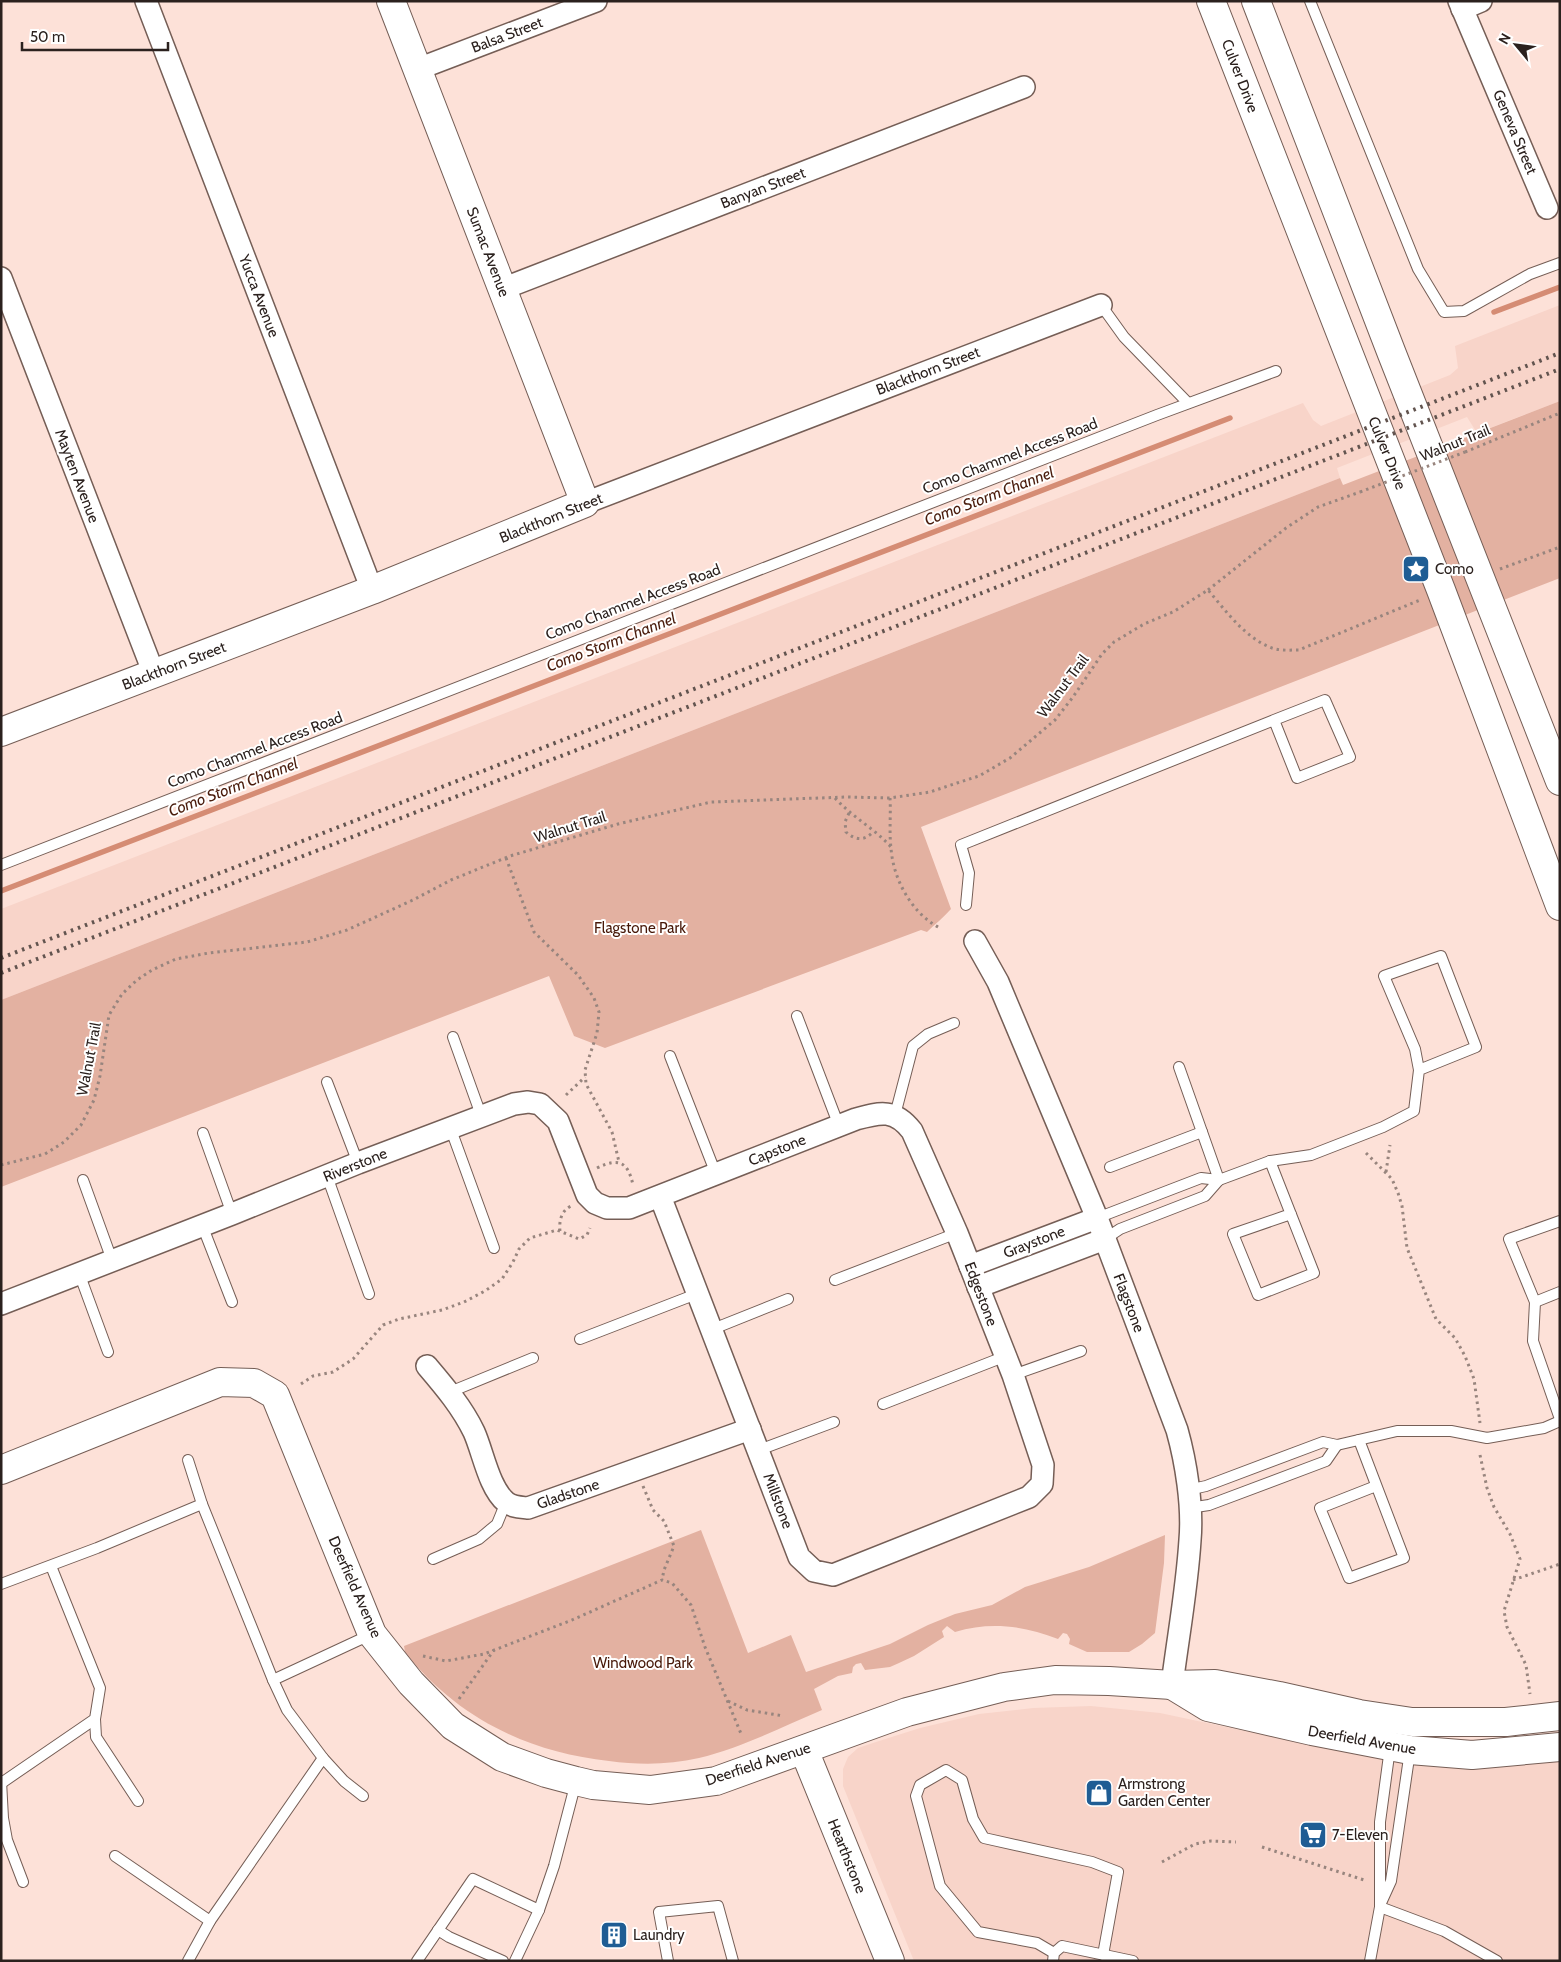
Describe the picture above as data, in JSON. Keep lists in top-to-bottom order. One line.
{"streets":{"street":["Balsa Street","Culver Drive","Geneva Street","Banyan Street","Sumac Avenue","Yucca Avenue","Blackthorn Street","Mayten Avenue","Capstone","Riverstone","Graystone","Edgestone","Flagstone","Gladstone","Millstone","Deerfield Avenue","Hearthstone"],"lane":["Como Chammel Access Road"],"path":["Walnut Trail"]},"crossings":[["Balsa Street","Sumac Avenue"],["Banyan Street","Sumac Avenue"],["Sumac Avenue","Blackthorn Street"],["Yucca Avenue","Blackthorn Street"],["Blackthorn Street","Mayten Avenue"],["Capstone","Riverstone"],["Capstone","Edgestone"],["Capstone","Millstone"],["Riverstone","Millstone"],["Graystone","Edgestone"],["Graystone","Flagstone"],["Edgestone","Millstone"],["Flagstone","Deerfield Avenue"],["Gladstone","Millstone"],["Deerfield Avenue","Hearthstone"]],"water":["Como Storm Channel"],"parks":["Flagstone Park","Windwood Park"],"places":{"place":["Como"],"shop":["Armstrong Garden Center"],"supermarket":["7-Eleven"],"building":["Laundry"]},"scale_bar":"50 m","north":"top left"}
